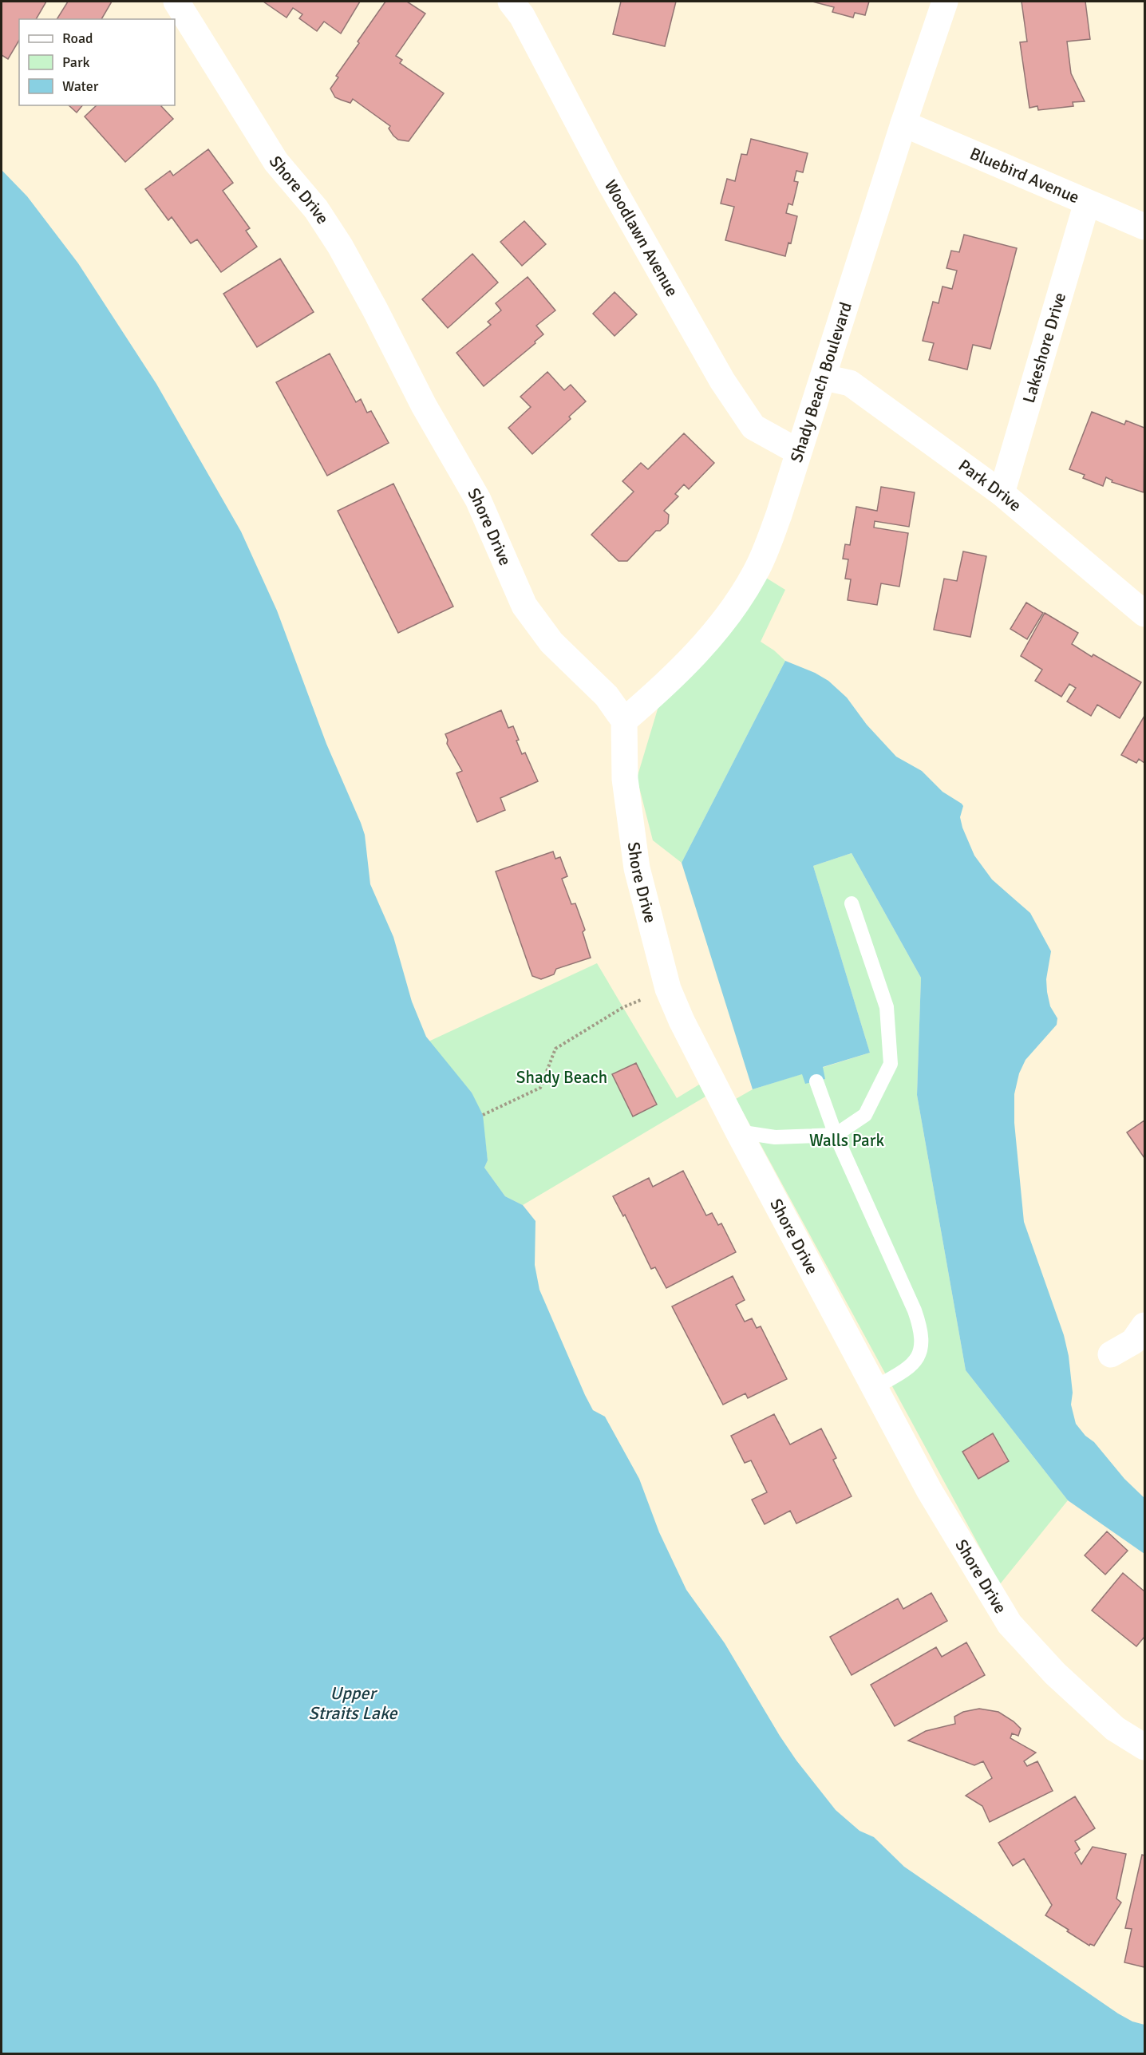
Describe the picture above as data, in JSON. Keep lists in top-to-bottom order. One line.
{"streets":{"street":["Bluebird Avenue","Shore Drive","Woodlawn Avenue","Lakeshore Drive","Shady Beach Boulevard","Park Drive"]},"crossings":[["Bluebird Avenue","Lakeshore Drive"],["Bluebird Avenue","Shady Beach Boulevard"],["Shore Drive","Shady Beach Boulevard"],["Woodlawn Avenue","Shady Beach Boulevard"],["Lakeshore Drive","Park Drive"],["Shady Beach Boulevard","Park Drive"]],"water":["Upper Straits Lake"],"parks":["Shady Beach","Walls Park"],"legend":["Road","Park","Water"]}
